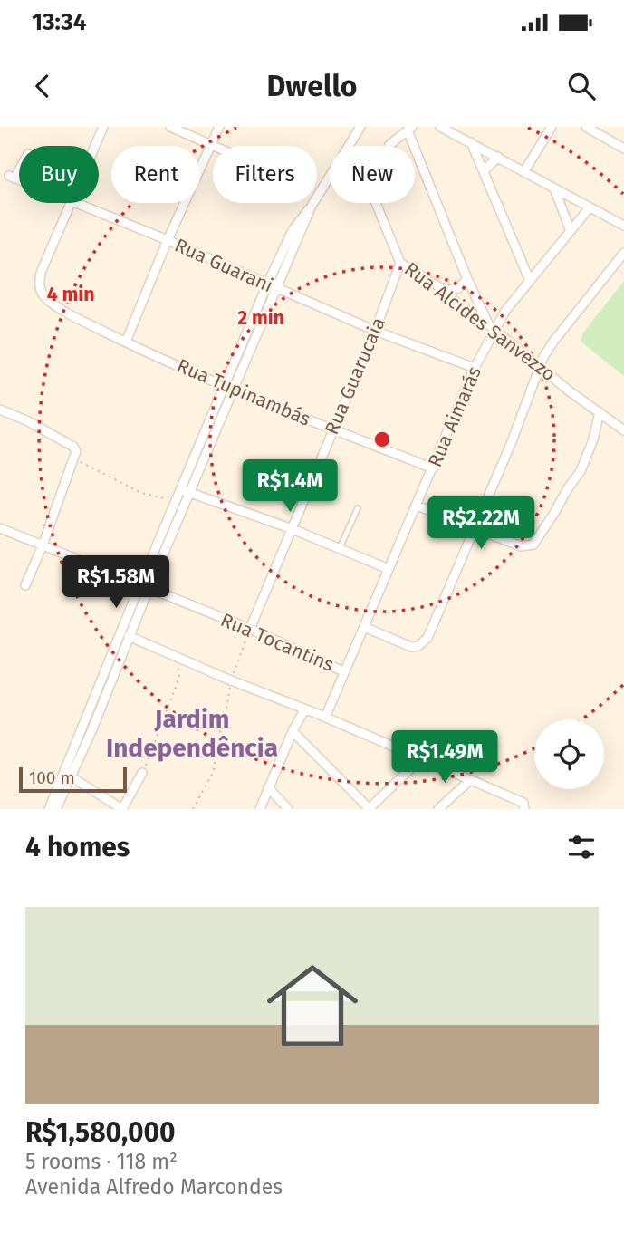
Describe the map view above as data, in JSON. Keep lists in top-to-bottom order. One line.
{"streets":{"street":["Rua Guarani","Rua Alcides Sanvezzo","Rua Guarucaia","Rua Tupinambás","Rua Aimarás","Rua Tocantins"]},"crossings":[["Rua Guarani","Rua Guarucaia"],["Rua Guarani","Rua Aimarás"],["Rua Alcides Sanvezzo","Rua Guarucaia"],["Rua Alcides Sanvezzo","Rua Aimarás"],["Rua Guarucaia","Rua Tupinambás"],["Rua Guarucaia","Rua Tocantins"],["Rua Tupinambás","Rua Aimarás"],["Rua Aimarás","Rua Tocantins"]],"districts":["Jardim Independência"],"scale_bar":"100 m","page":{"status":"13:34","header":"Dwello","chip":["Buy","Rent","Filters","New"],"price":["R$1.4M","R$2.22M","R$1.58M","R$1.49M"],"scale":"100 m","heading":"4 homes","list":[{"name":"R$1,580,000","note":"5 rooms · 118 m² · Avenida Alfredo Marcondes"}]},"rings":["4 min","2 min"]}
